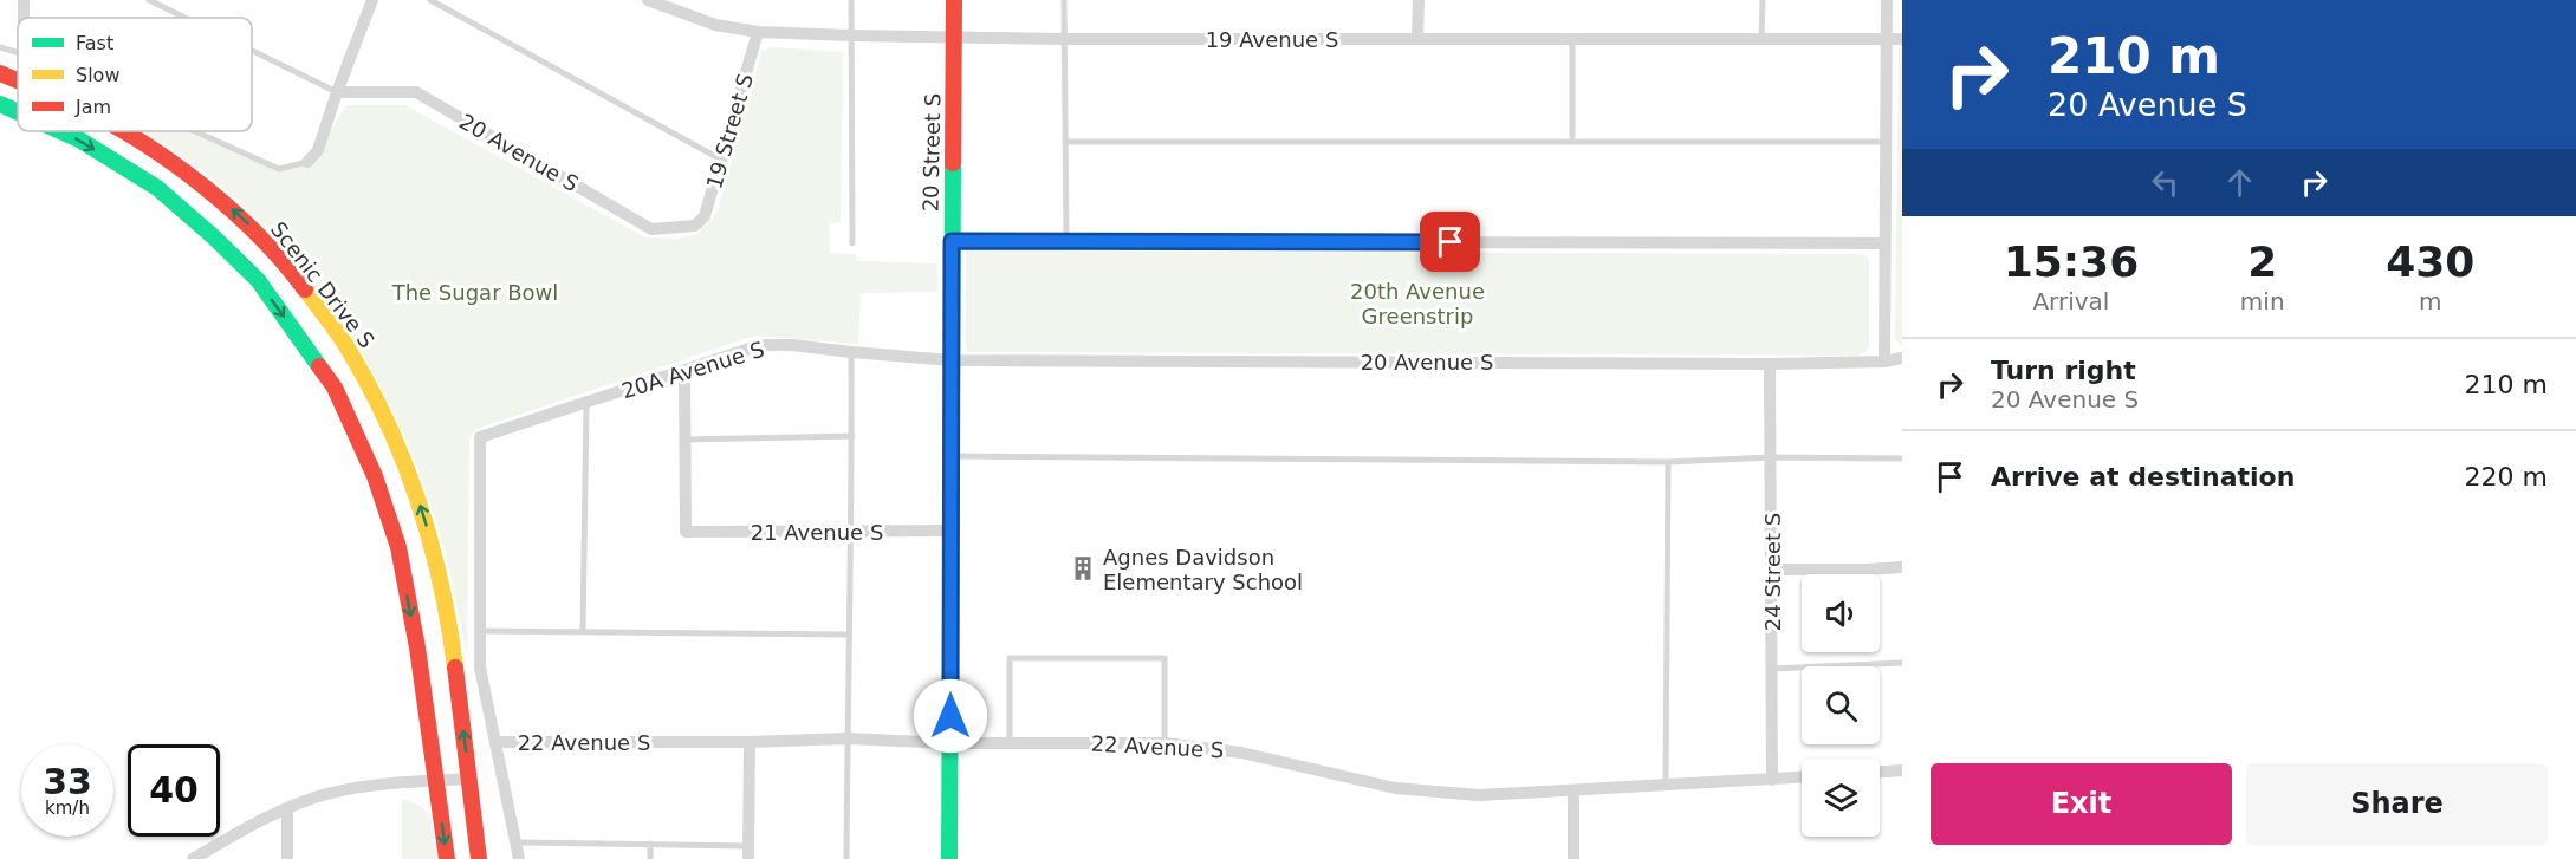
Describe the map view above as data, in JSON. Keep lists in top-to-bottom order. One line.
{"streets":{"main road":["20 Street S","Scenic Drive S"],"street":["19 Avenue S","19 Street S","20 Avenue S","20A Avenue S","21 Avenue S","24 Street S","22 Avenue S"]},"crossings":[["19 Avenue S","19 Street S"],["19 Avenue S","20 Street S"],["19 Street S","20 Avenue S"],["20 Avenue S","20 Street S"],["20 Avenue S","20A Avenue S"],["20 Avenue S","24 Street S"],["20 Street S","20A Avenue S"],["20 Street S","21 Avenue S"],["20 Street S","22 Avenue S"],["24 Street S","22 Avenue S"]],"parks":["20th Avenue Greenstrip","The Sugar Bowl"],"places":{"building":["Agnes Davidson Elementary School"]},"legend":["Fast","Slow","Jam"],"page":{"turn":["210 m","20 Avenue S"],"eta":["15:36","Arrival","2","min","430","m"],"list":[{"name":"Turn right","note":"20 Avenue S","value":"210 m"},{"name":"Arrive at destination","value":"220 m"}],"speed":"33 km/h","limit":"40","buttons":["Exit","Share"]}}
